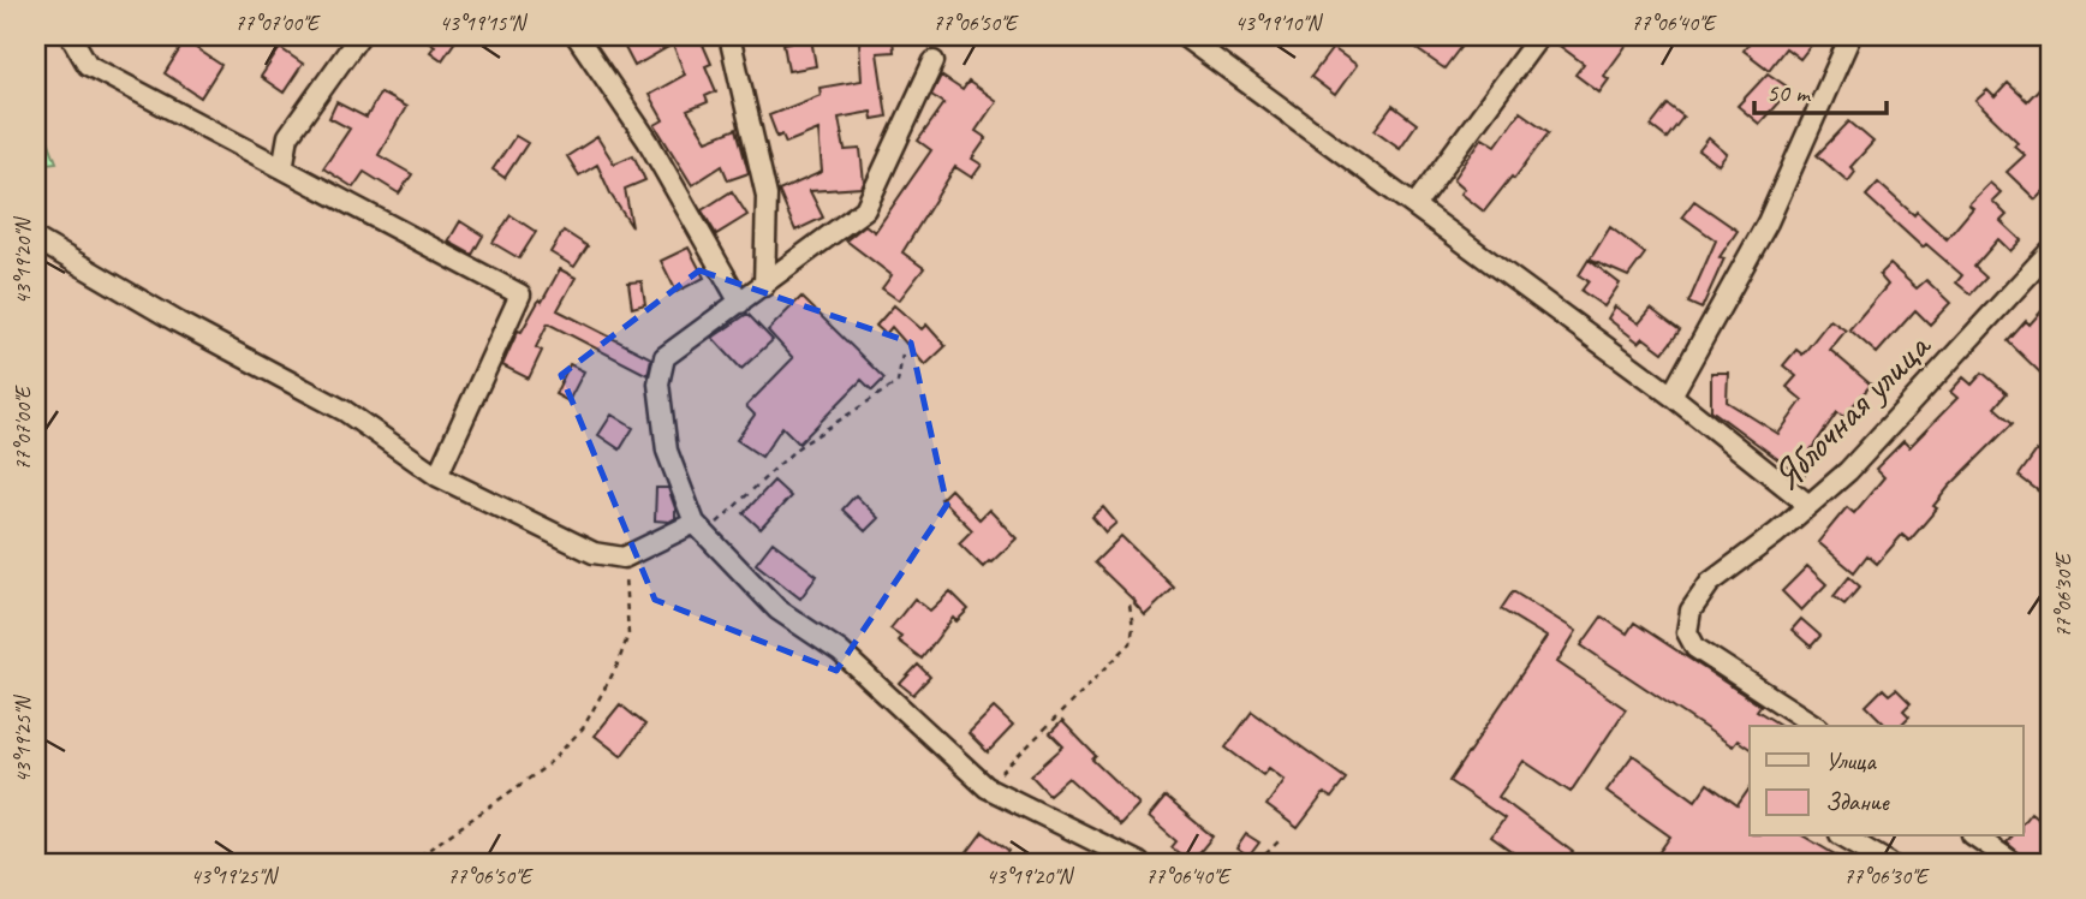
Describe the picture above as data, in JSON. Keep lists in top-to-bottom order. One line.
{"streets":{"street":["Яблочная улица"]},"legend":["Улица","Здание"],"scale_bar":"50 m","coordinates":["77°07'00\"E","43°19'15\"N","77°06'50\"E","43°19'10\"N","77°06'40\"E","43°19'20\"N","77°06'30\"E","43°19'25\"N"]}
